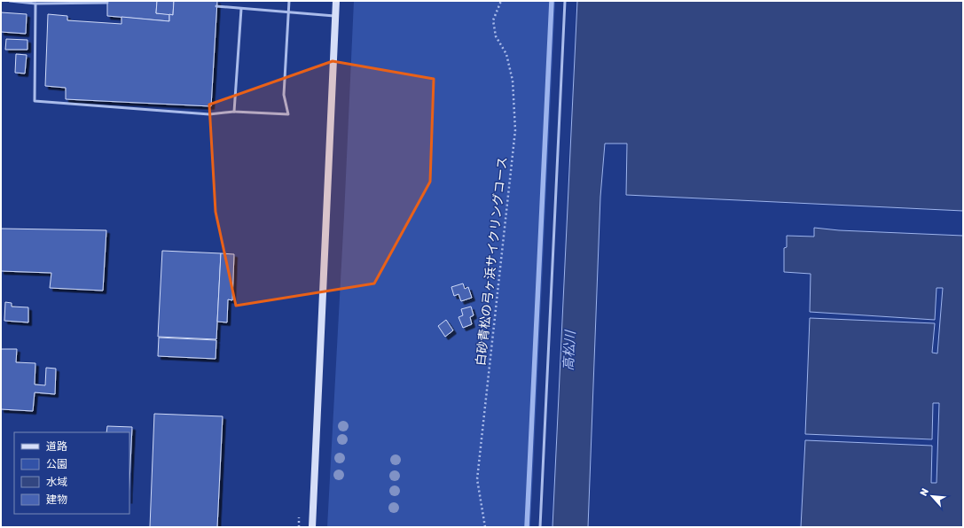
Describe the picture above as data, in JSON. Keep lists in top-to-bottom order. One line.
{"streets":{"path":["白砂青松の弓ヶ浜サイクリングコース"]},"water":["高松川"],"legend":["道路","公園","水域","建物"],"north":"top left"}
